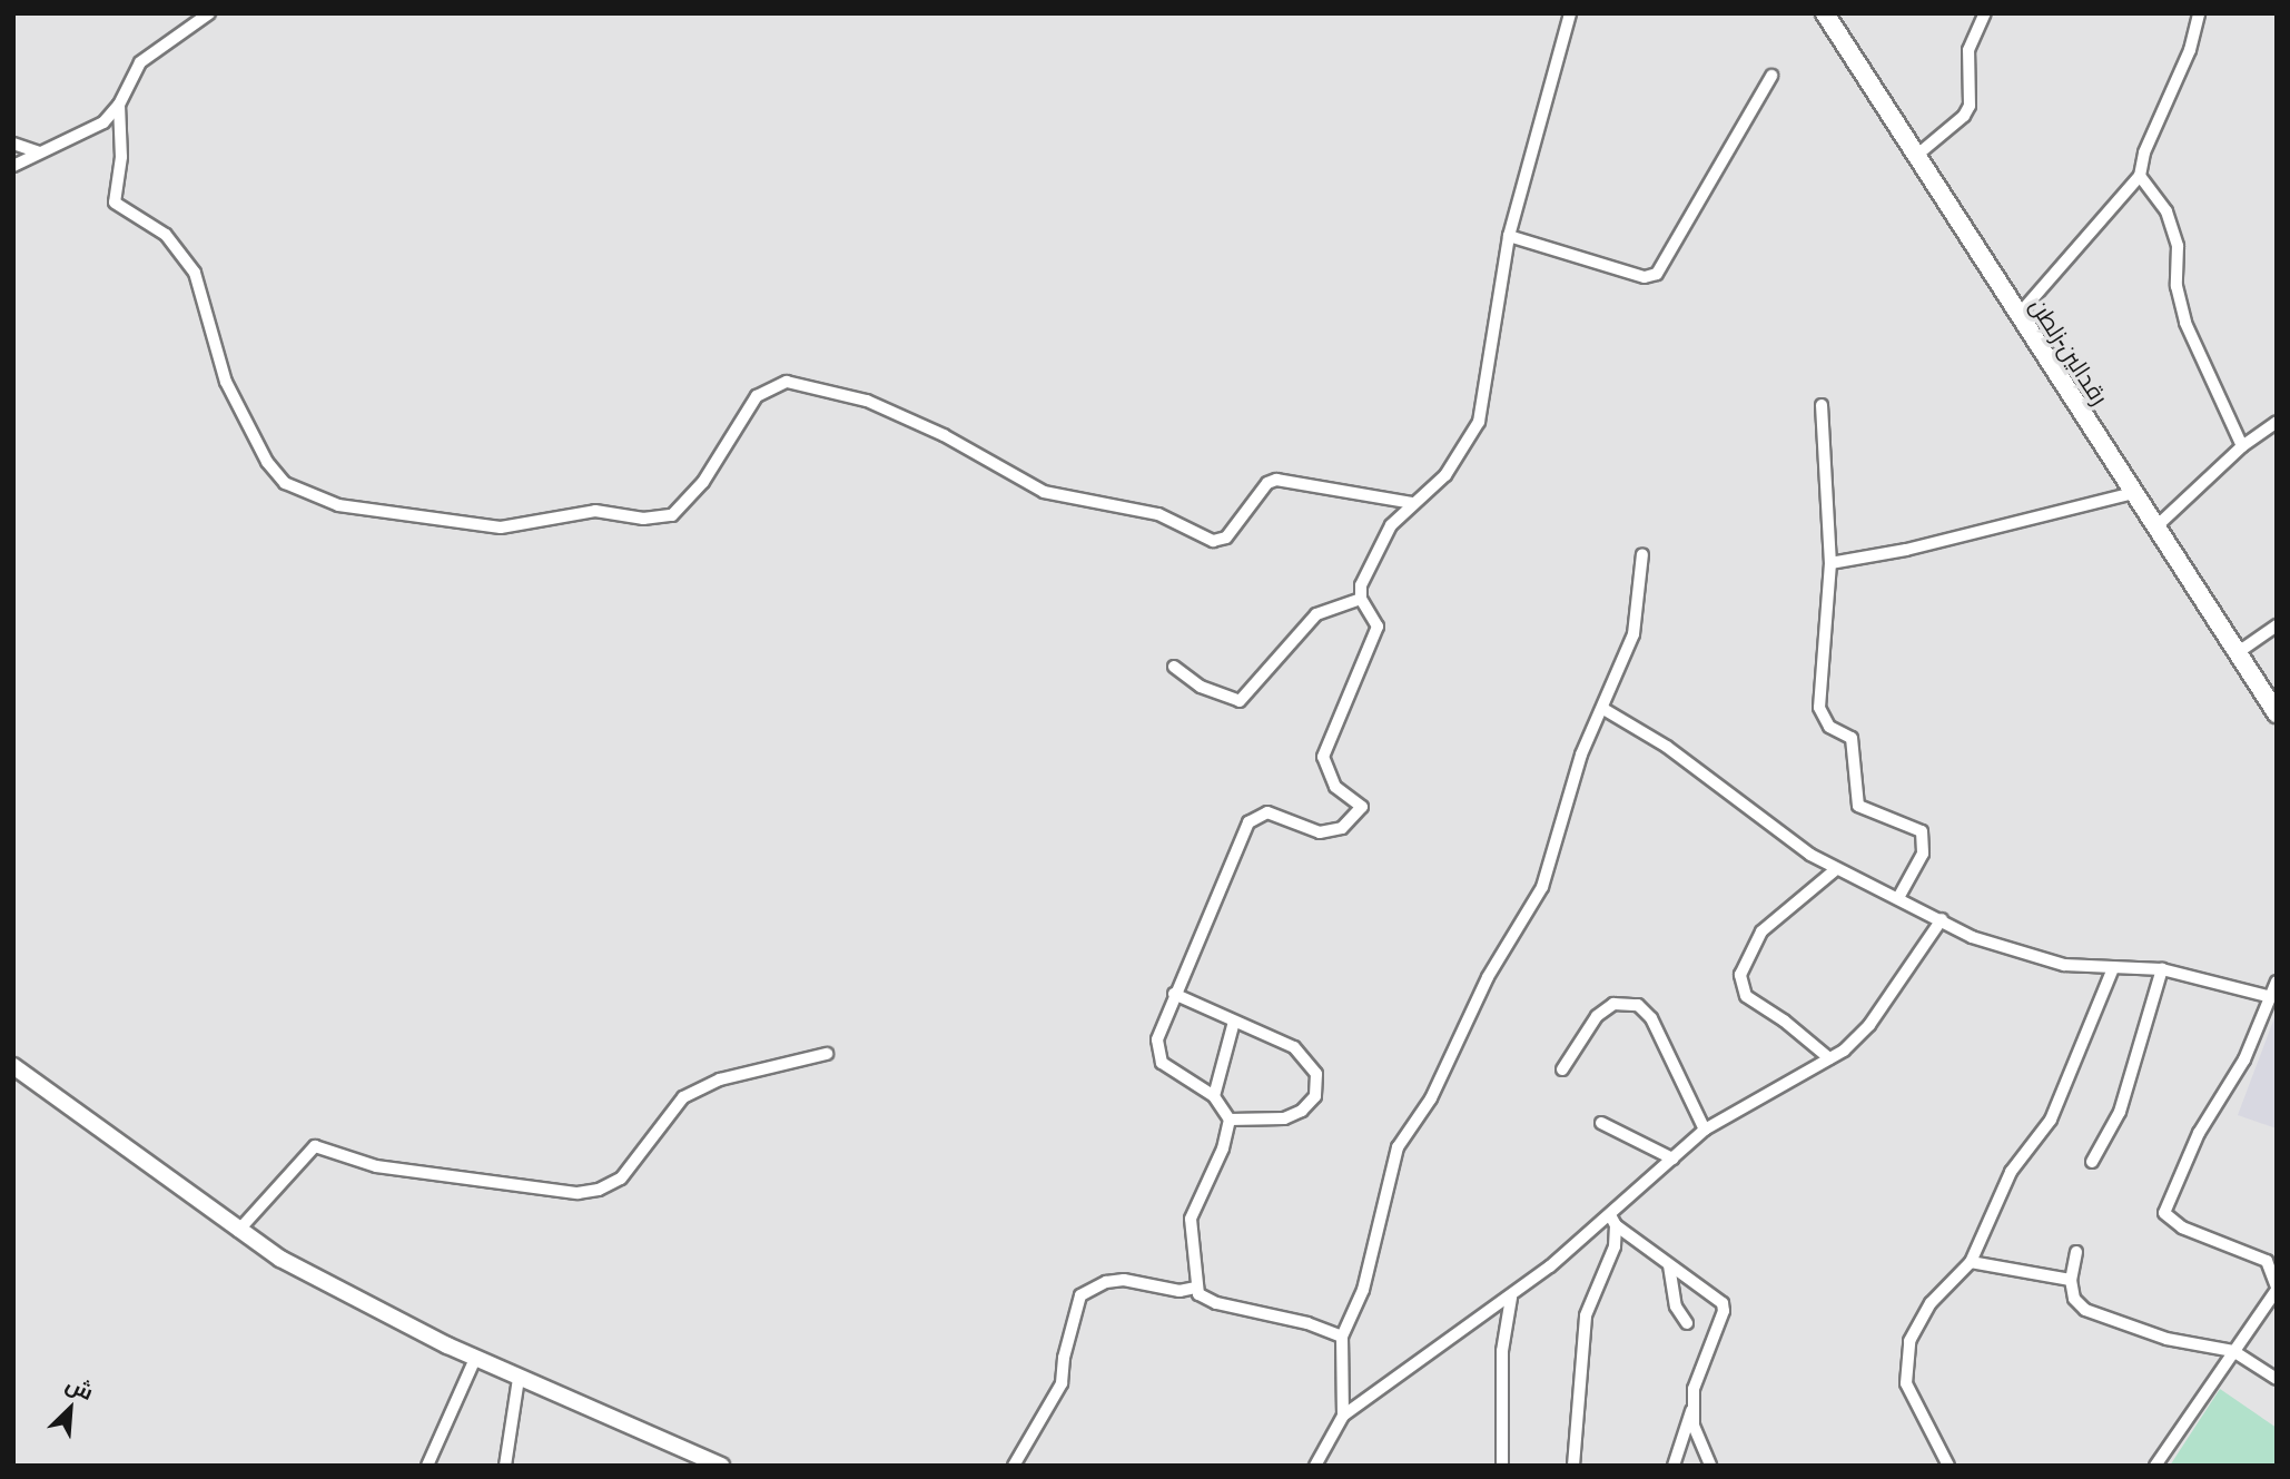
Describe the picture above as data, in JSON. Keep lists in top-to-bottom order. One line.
{"streets":{"main road":["رقدالين-زلطن"]},"north":"top right"}
